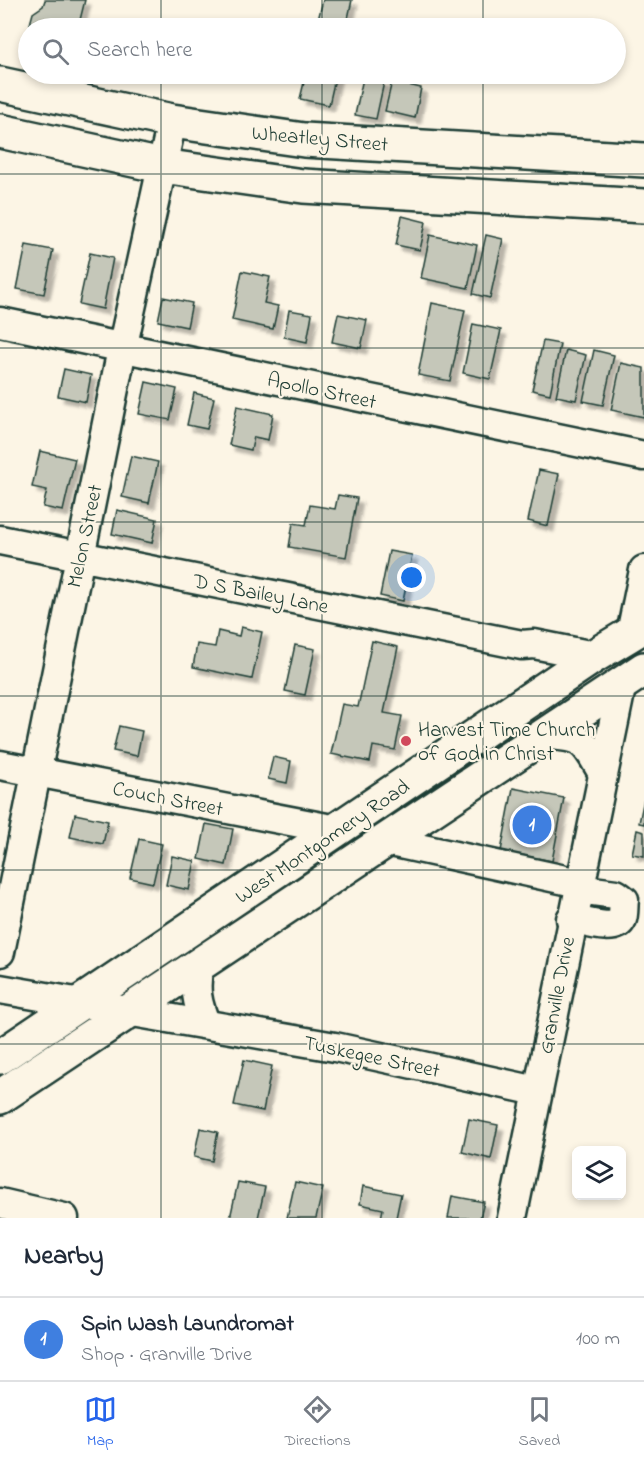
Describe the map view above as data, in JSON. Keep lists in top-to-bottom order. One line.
{"streets":{"main road":["Wheatley Street","West Montgomery Road"],"street":["Apollo Street","Melon Street","D S Bailey Lane","Couch Street","Granville Drive","Tuskegee Street"]},"crossings":[["Wheatley Street","Melon Street"],["Apollo Street","Melon Street"],["Melon Street","D S Bailey Lane"],["Melon Street","Couch Street"],["D S Bailey Lane","West Montgomery Road"],["Couch Street","West Montgomery Road"],["West Montgomery Road","Granville Drive"],["West Montgomery Road","Tuskegee Street"],["Granville Drive","Tuskegee Street"]],"places":["Harvest Time Church of God in Christ"],"page":{"search":"Search here","pins":"1","heading":"Nearby","list":[{"mark":"1","name":"Spin Wash Laundromat","note":"Shop · Granville Drive","value":"100 m"}],"nav":["Map","Directions","Saved"]}}
